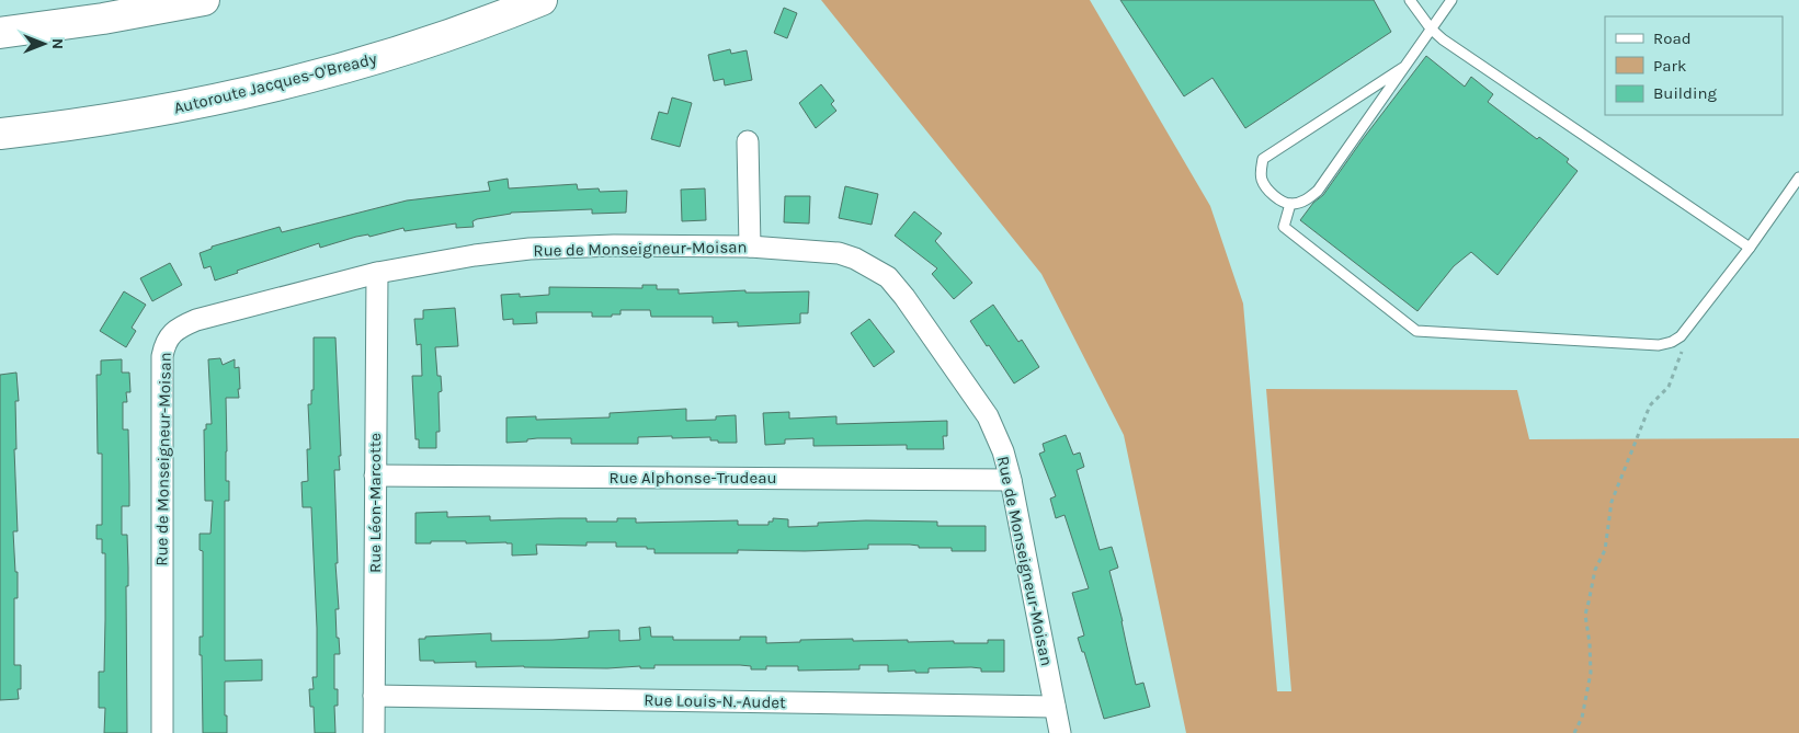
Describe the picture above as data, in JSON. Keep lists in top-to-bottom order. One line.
{"streets":{"highway":["Autoroute Jacques-O'Bready"],"street":["Rue de Monseigneur-Moisan","Rue Alphonse-Trudeau","Rue Léon-Marcotte","Rue Louis-N.-Audet"]},"crossings":[["Rue de Monseigneur-Moisan","Rue Alphonse-Trudeau"],["Rue de Monseigneur-Moisan","Rue Léon-Marcotte"],["Rue de Monseigneur-Moisan","Rue Louis-N.-Audet"],["Rue Alphonse-Trudeau","Rue Léon-Marcotte"],["Rue Léon-Marcotte","Rue Louis-N.-Audet"]],"legend":["Road","Park","Building"],"north":"right"}
